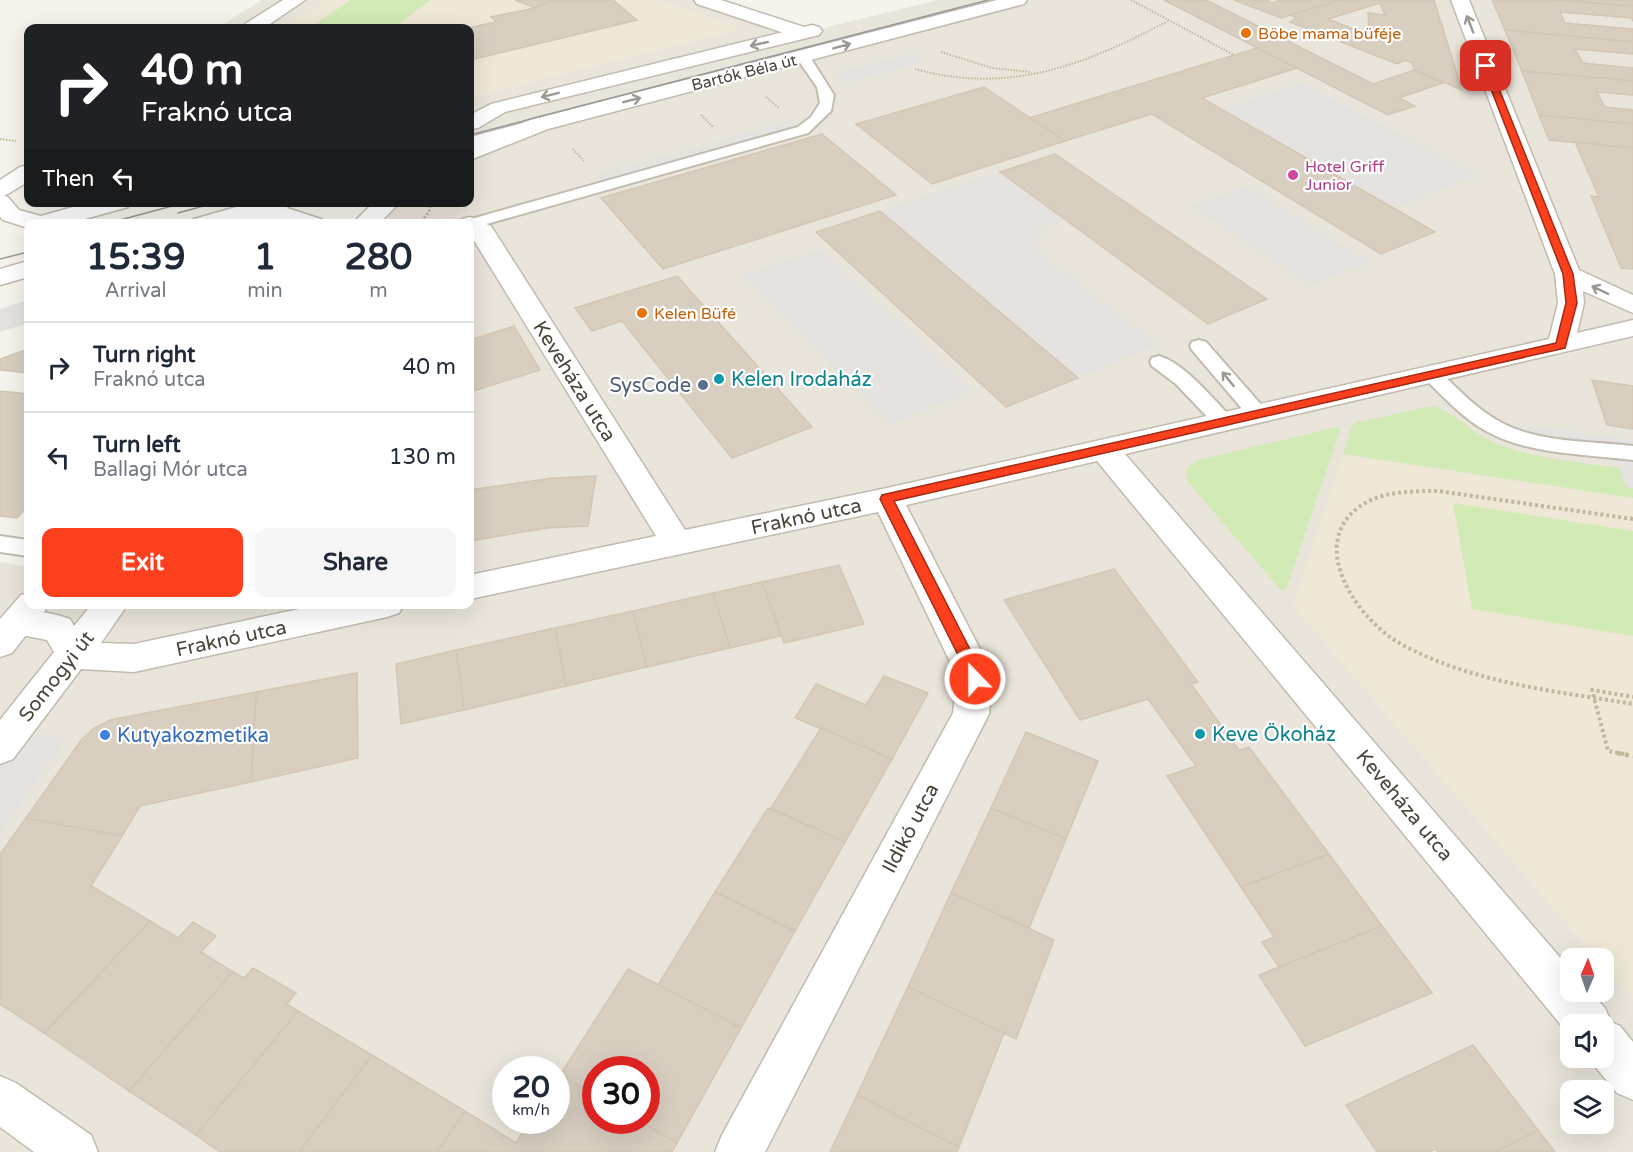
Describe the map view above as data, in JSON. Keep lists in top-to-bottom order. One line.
{"streets":{"street":["Bartók Béla út","Keveháza utca","Fraknó utca","Somogyi út","Ildikó utca"]},"crossings":[["Keveháza utca","Fraknó utca"],["Fraknó utca","Somogyi út"],["Fraknó utca","Ildikó utca"]],"places":["Böbe mama büféje","Hotel Griff Junior","Kelen Büfé","Kelen Irodaház","SysCode","Keve Ökoház","Kutyakozmetika"],"north":"top","page":{"turn":["40 m","Fraknó utca"],"then":"Then","eta":["15:39","Arrival","1","min","280","m"],"list":[{"name":"Turn right","note":"Fraknó utca","value":"40 m"},{"name":"Turn left","note":"Ballagi Mór utca","value":"130 m"}],"buttons":["Exit","Share"],"speed":"20 km/h","limit":"30"}}
